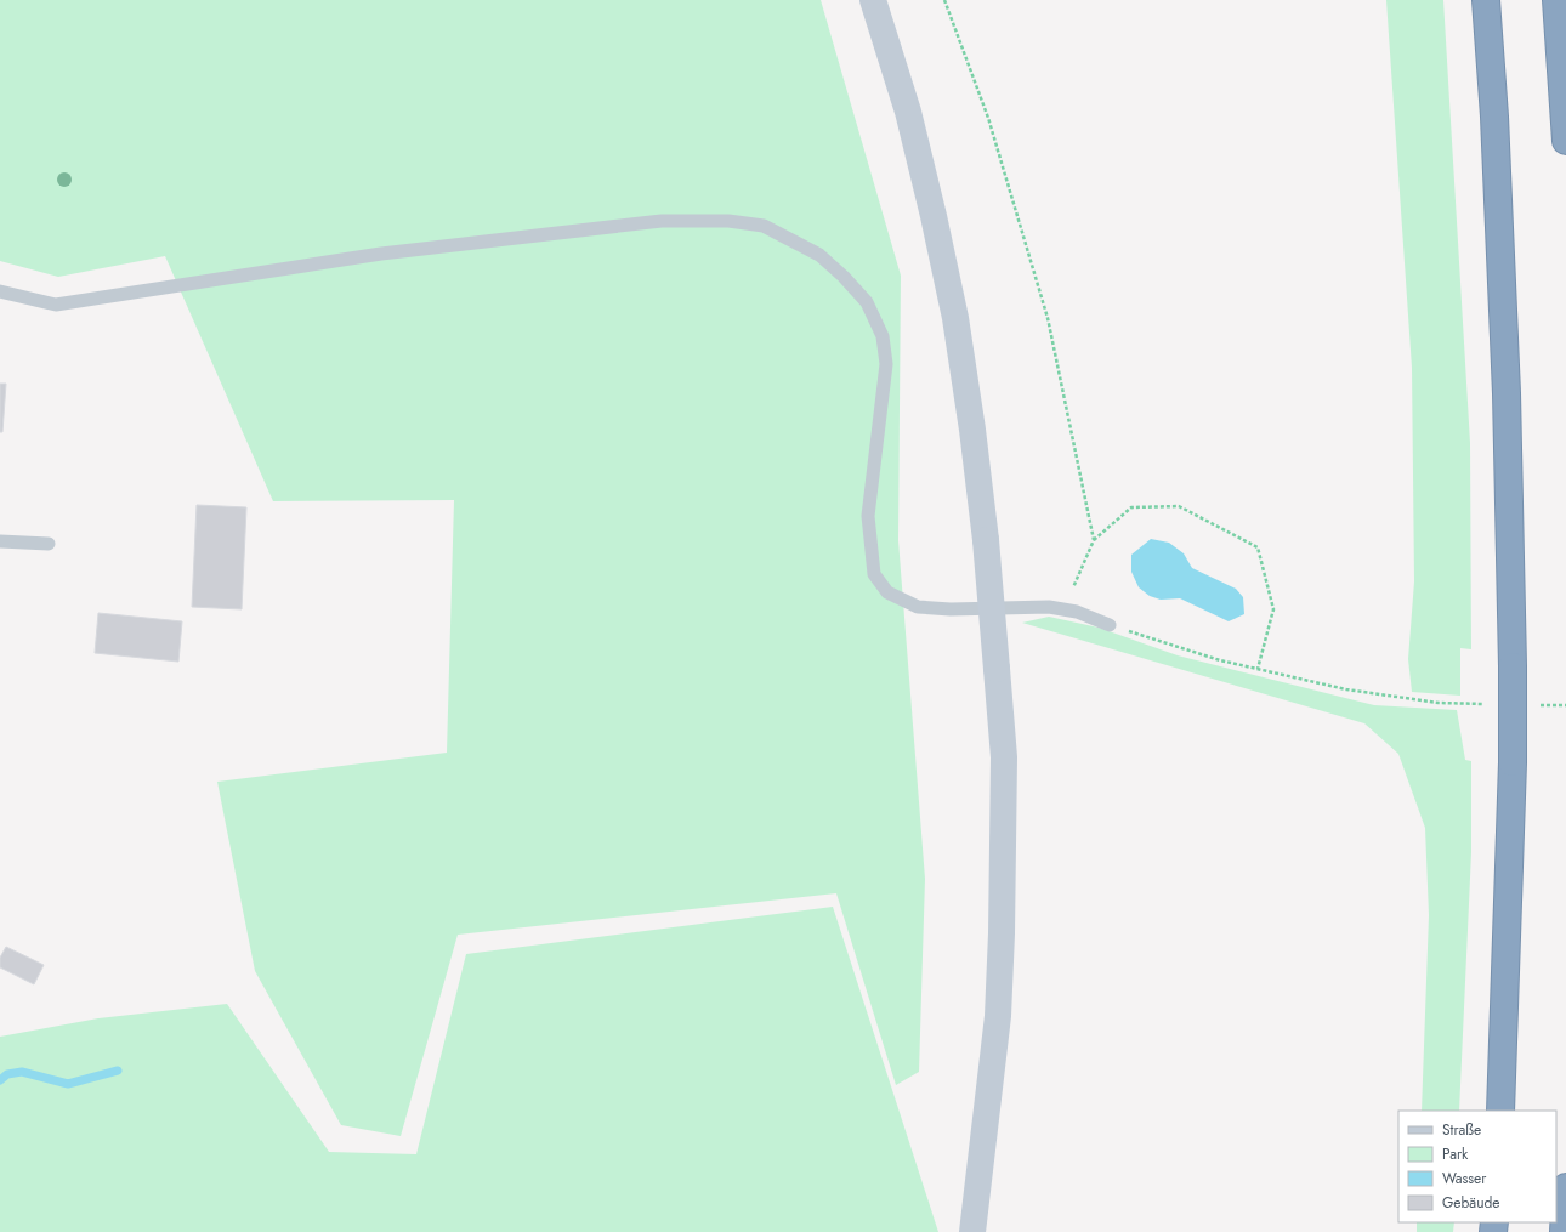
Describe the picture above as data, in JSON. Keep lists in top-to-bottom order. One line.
{"legend":["Straße","Park","Wasser","Gebäude"]}
